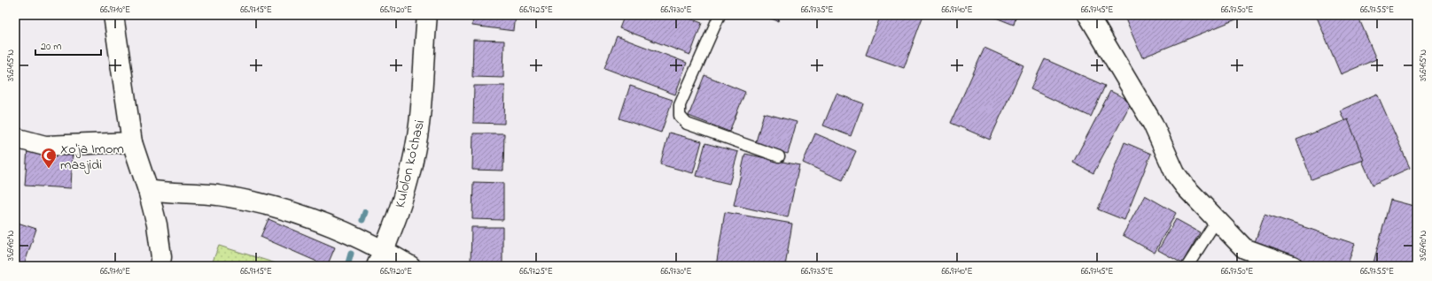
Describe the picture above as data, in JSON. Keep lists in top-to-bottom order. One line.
{"streets":{"street":["Kulolon ko'chasi"]},"places":{"mosque":["Xo'ja Imom masjidi"]},"scale_bar":"20 m","coordinates":["66.9710°E","66.9715°E","66.9720°E","66.9725°E","66.9730°E","66.9735°E","66.9740°E","66.9745°E","66.9750°E","66.9755°E","39.6495°N","39.6490°N"]}
